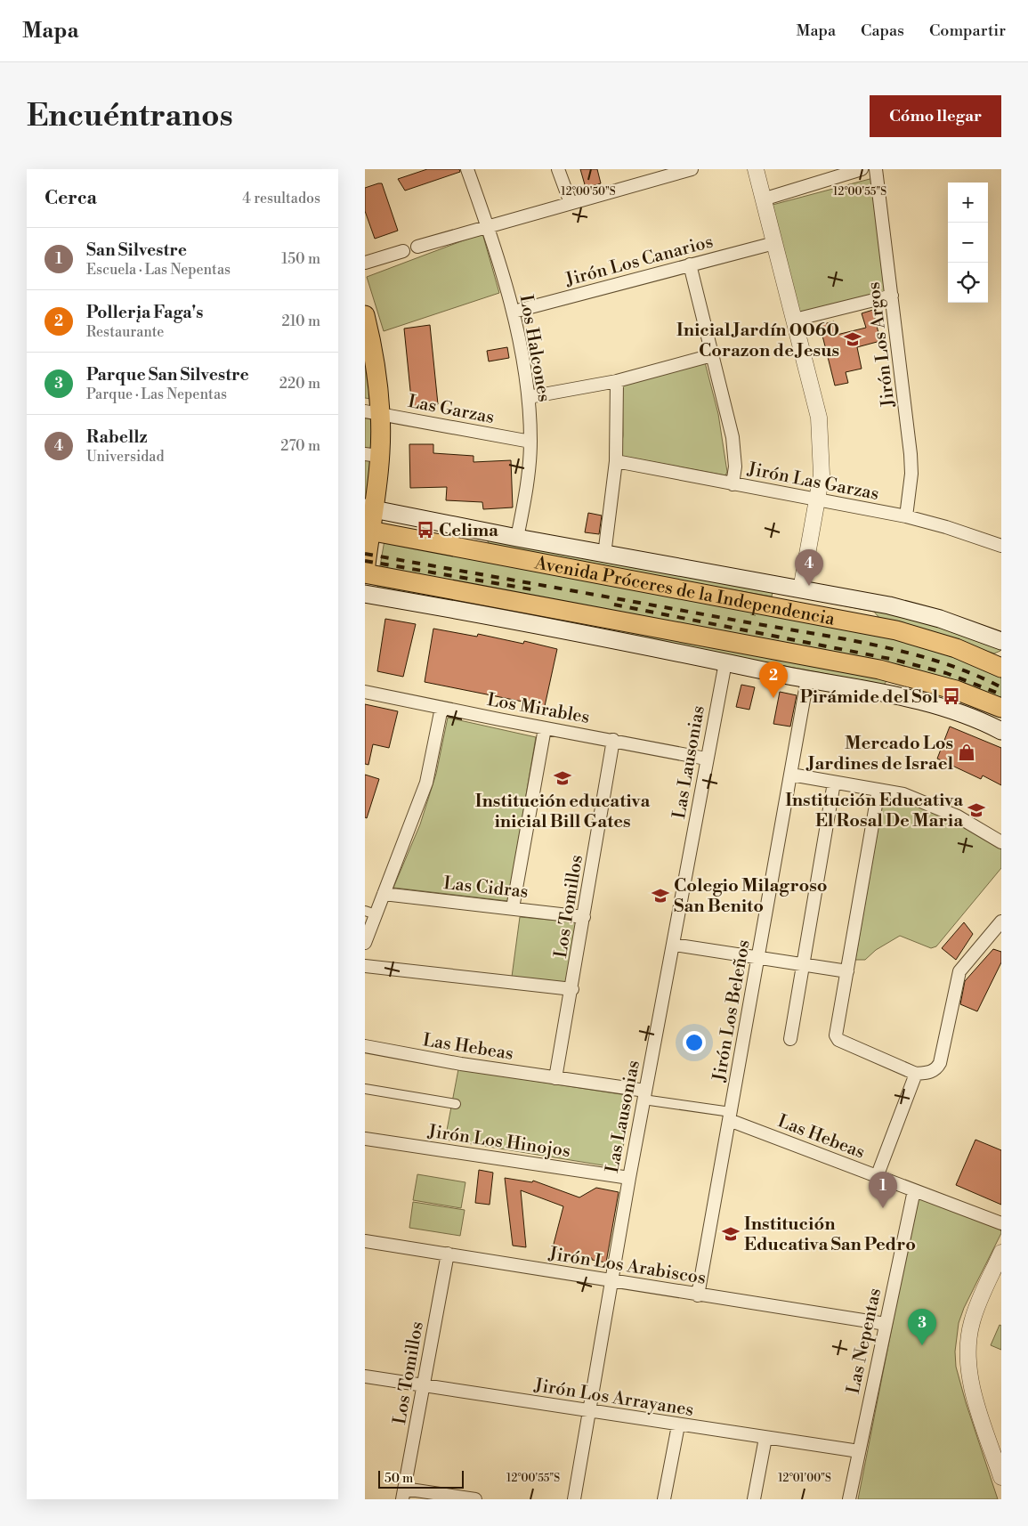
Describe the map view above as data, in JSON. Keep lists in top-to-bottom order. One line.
{"streets":{"main road":["Avenida Próceres de la Independencia"],"street":["Jirón Los Canarios","Jirón Los Argos","Los Halcones","Las Garzas","Jirón Las Garzas","Los Mirables","Las Lausonias","Las Cidras","Los Tomillos","Jirón Los Beleños","Las Hebeas","Jirón Los Hinojos","Jirón Los Arabiscos","Las Nepentas","Jirón Los Arrayanes"]},"crossings":[["Jirón Los Canarios","Los Halcones"],["Jirón Los Argos","Jirón Las Garzas"],["Los Halcones","Las Garzas"],["Los Halcones","Avenida Próceres de la Independencia"],["Los Mirables","Las Lausonias"],["Los Mirables","Los Tomillos"],["Las Lausonias","Las Hebeas"],["Las Lausonias","Jirón Los Hinojos"],["Las Lausonias","Jirón Los Arabiscos"],["Las Lausonias","Jirón Los Arrayanes"],["Las Cidras","Los Tomillos"],["Los Tomillos","Las Hebeas"],["Los Tomillos","Jirón Los Arabiscos"],["Los Tomillos","Jirón Los Arrayanes"],["Jirón Los Beleños","Las Hebeas"],["Jirón Los Beleños","Jirón Los Arabiscos"],["Las Hebeas","Las Nepentas"],["Jirón Los Arabiscos","Las Nepentas"],["Las Nepentas","Jirón Los Arrayanes"]],"places":{"school or university":["Inicial Jardín 0060 Corazon de Jesus","Institución educativa inicial Bill Gates","Institución Educativa El Rosal De Maria","Colegio Milagroso San Benito","Institución Educativa San Pedro"],"bus stop":["Celima","Pirámide del Sol"],"shop":["Mercado Los Jardines de Israel"]},"scale_bar":"50 m","page":{"header":"Mapa","nav":["Mapa","Capas","Compartir"],"buttons":"Cómo llegar","title":"Encuéntranos","heading":["Cerca","4 resultados"],"map_buttons":["+","−"],"list":[{"mark":"1","name":"San Silvestre","note":"Escuela · Las Nepentas","value":"150 m"},{"mark":"2","name":"Pollerįa Faga's","note":"Restaurante","value":"210 m"},{"mark":"3","name":"Parque San Silvestre","note":"Parque · Las Nepentas","value":"220 m"},{"mark":"4","name":"Rabellz","note":"Universidad","value":"270 m"}],"pins":["4","2","1","3"],"scale":"50 m"},"coordinates":["12°00'50\"S","12°00'55\"S","12°01'00\"S"]}
